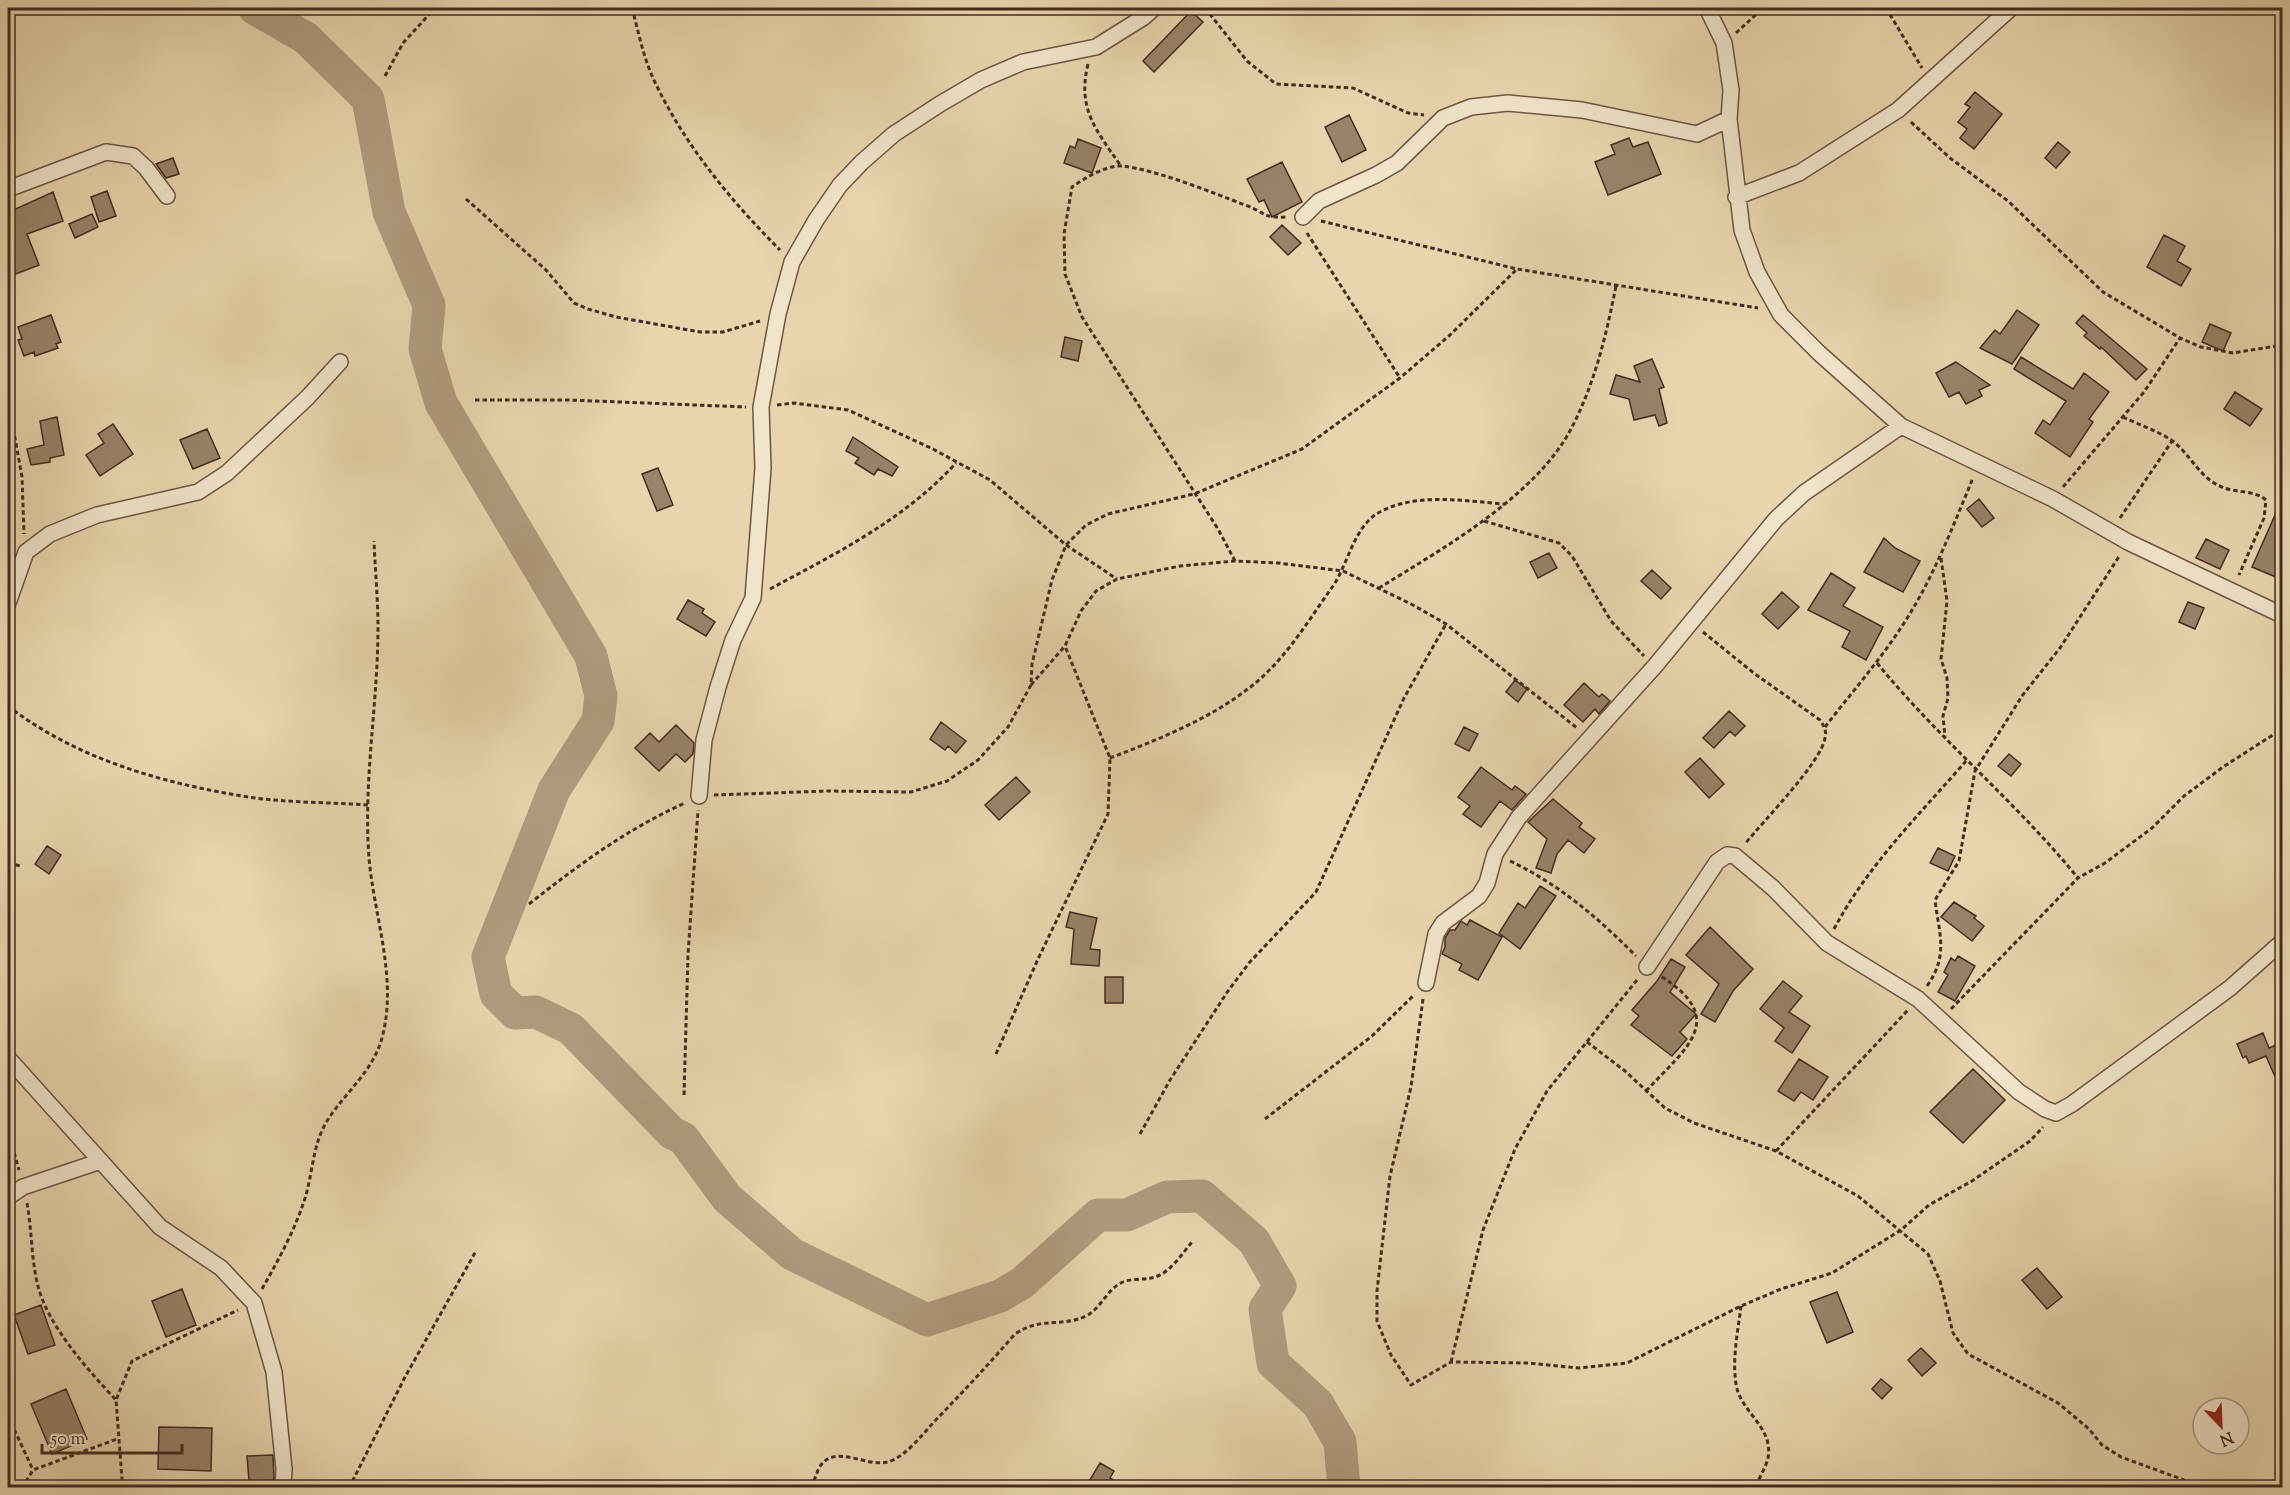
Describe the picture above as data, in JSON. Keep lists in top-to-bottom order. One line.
{"scale_bar":"50 m","north":"bottom right"}
